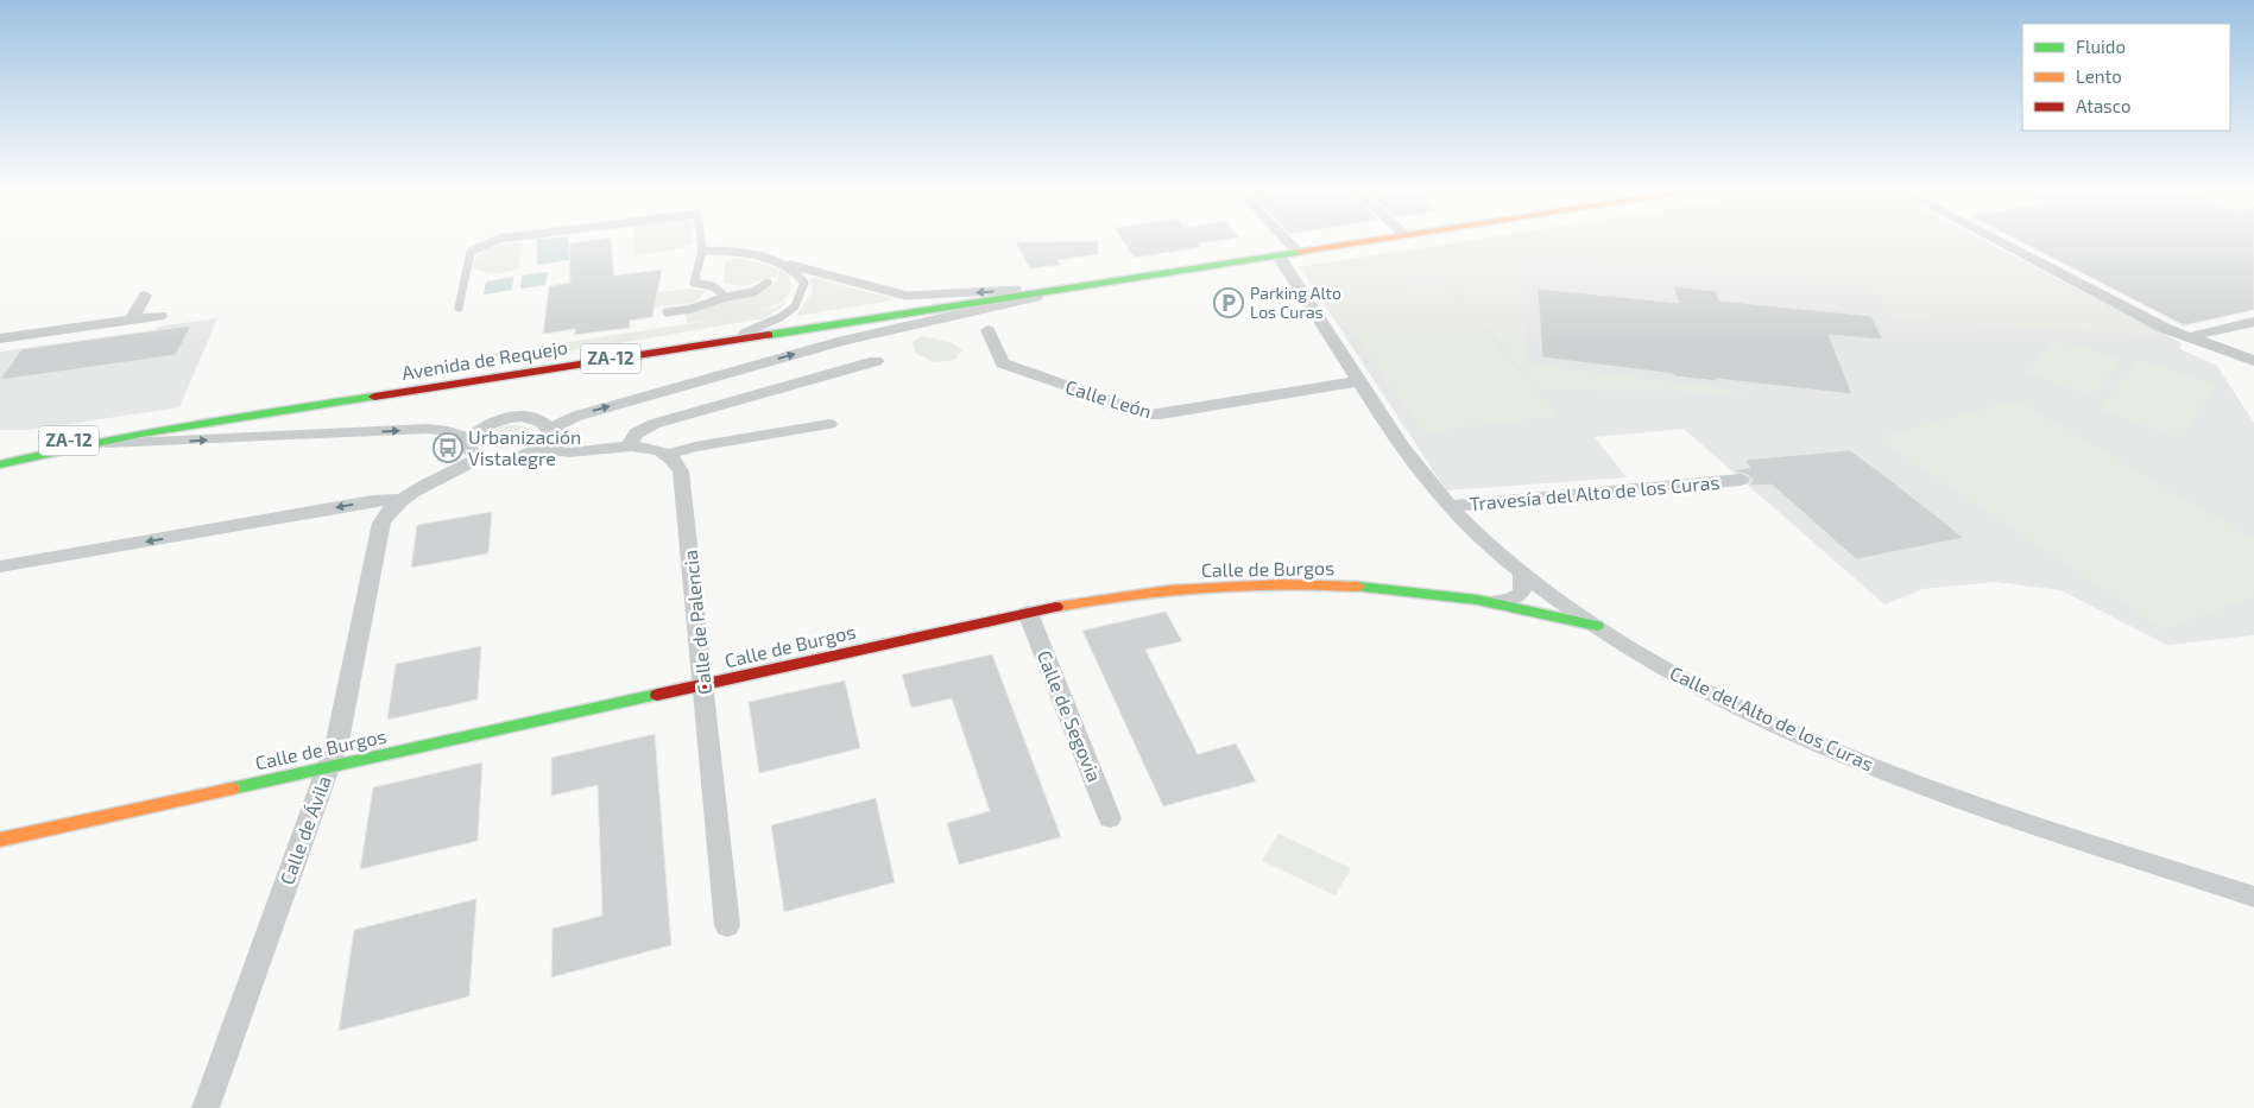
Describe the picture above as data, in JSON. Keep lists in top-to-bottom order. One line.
{"streets":{"main road":["ZA-12","Avenida de Requejo","Calle de Burgos"],"street":["Calle León","Travesía del Alto de los Curas","Calle de Palencia","Calle de Segovia","Calle del Alto de los Curas","Calle de Ávila"]},"crossings":[["Avenida de Requejo","Calle del Alto de los Curas"],["Calle León","Calle del Alto de los Curas"],["Travesía del Alto de los Curas","Calle del Alto de los Curas"],["Calle de Burgos","Calle de Palencia"],["Calle de Burgos","Calle de Segovia"],["Calle de Burgos","Calle del Alto de los Curas"],["Calle de Burgos","Calle de Ávila"]],"places":{"parking":["Parking Alto Los Curas"],"bus stop":["Urbanización Vistalegre"]},"legend":["Fluido","Lento","Atasco"]}
